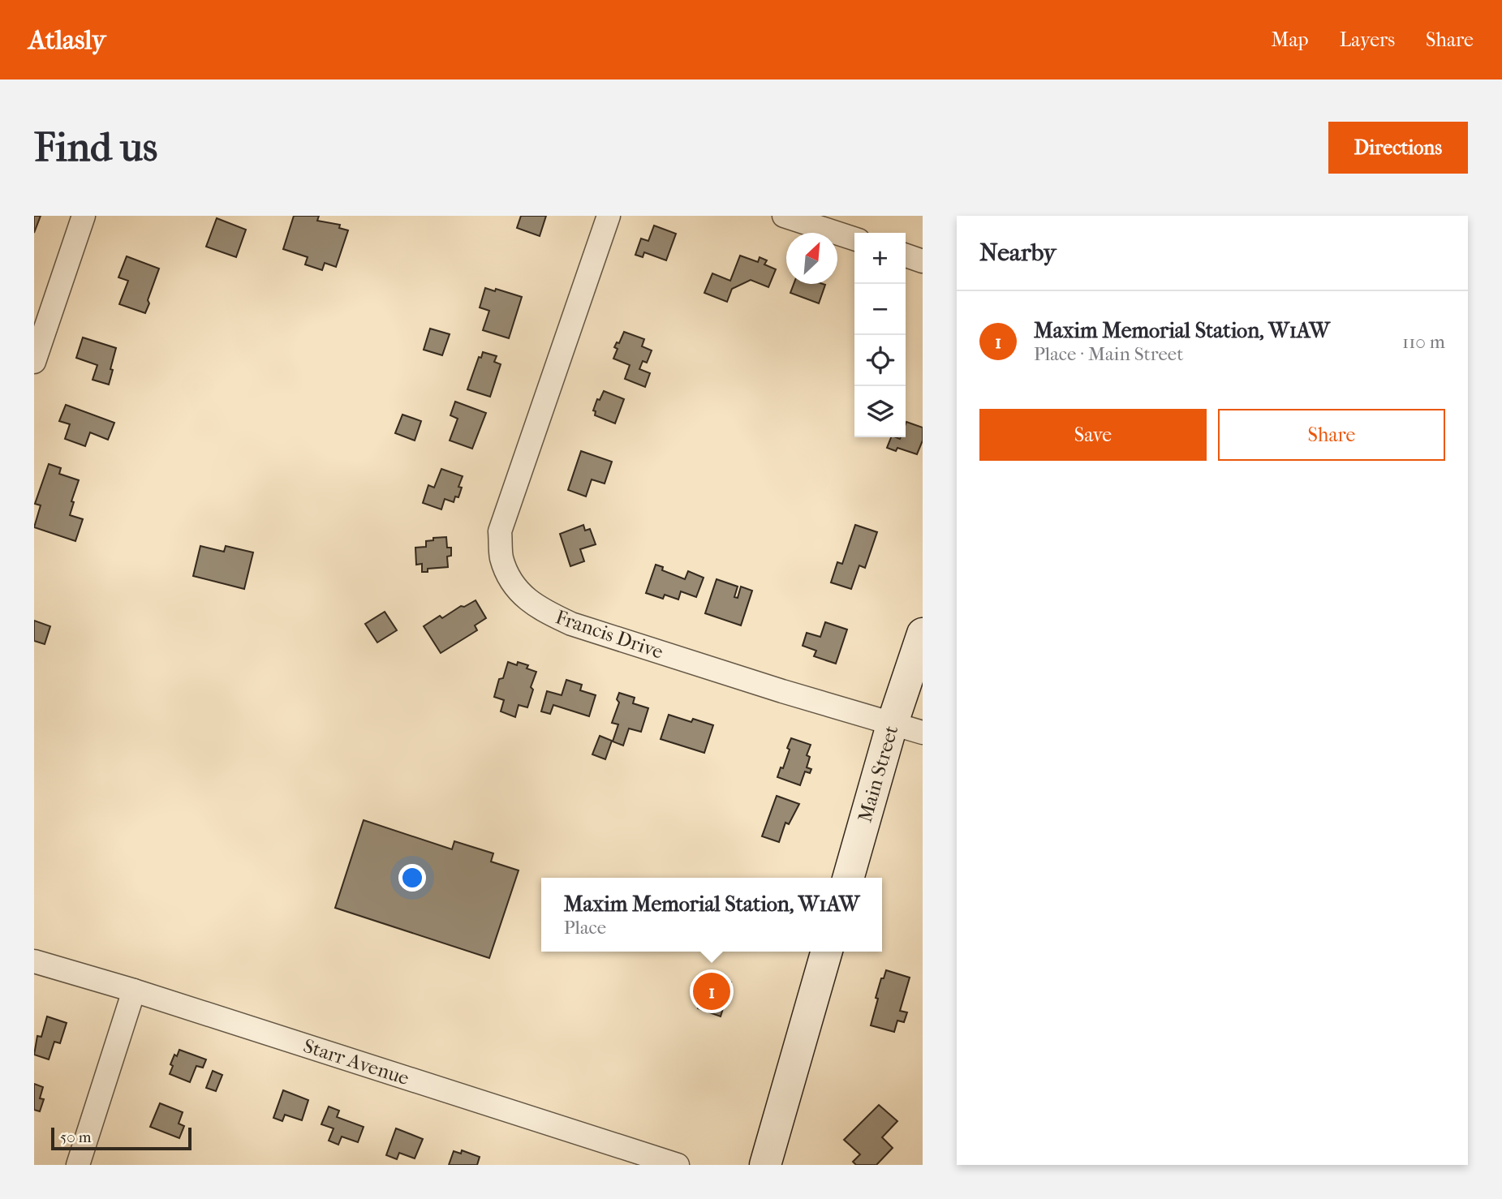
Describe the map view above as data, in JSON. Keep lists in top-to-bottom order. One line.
{"streets":{"street":["Francis Drive","Main Street","Starr Avenue"]},"crossings":[["Francis Drive","Main Street"]],"scale_bar":"50 m","north":"top right","page":{"header":"Atlasly","nav":["Map","Layers","Share"],"buttons":["Directions",["Save","Share"]],"title":"Find us","heading":"Nearby","map_buttons":["+","−"],"list":[{"mark":"1","name":"Maxim Memorial Station, W1AW","note":"Place · Main Street","value":"110 m"}],"popup":["Maxim Memorial Station, W1AW","Place"],"pins":"1","scale":"50 m"}}
